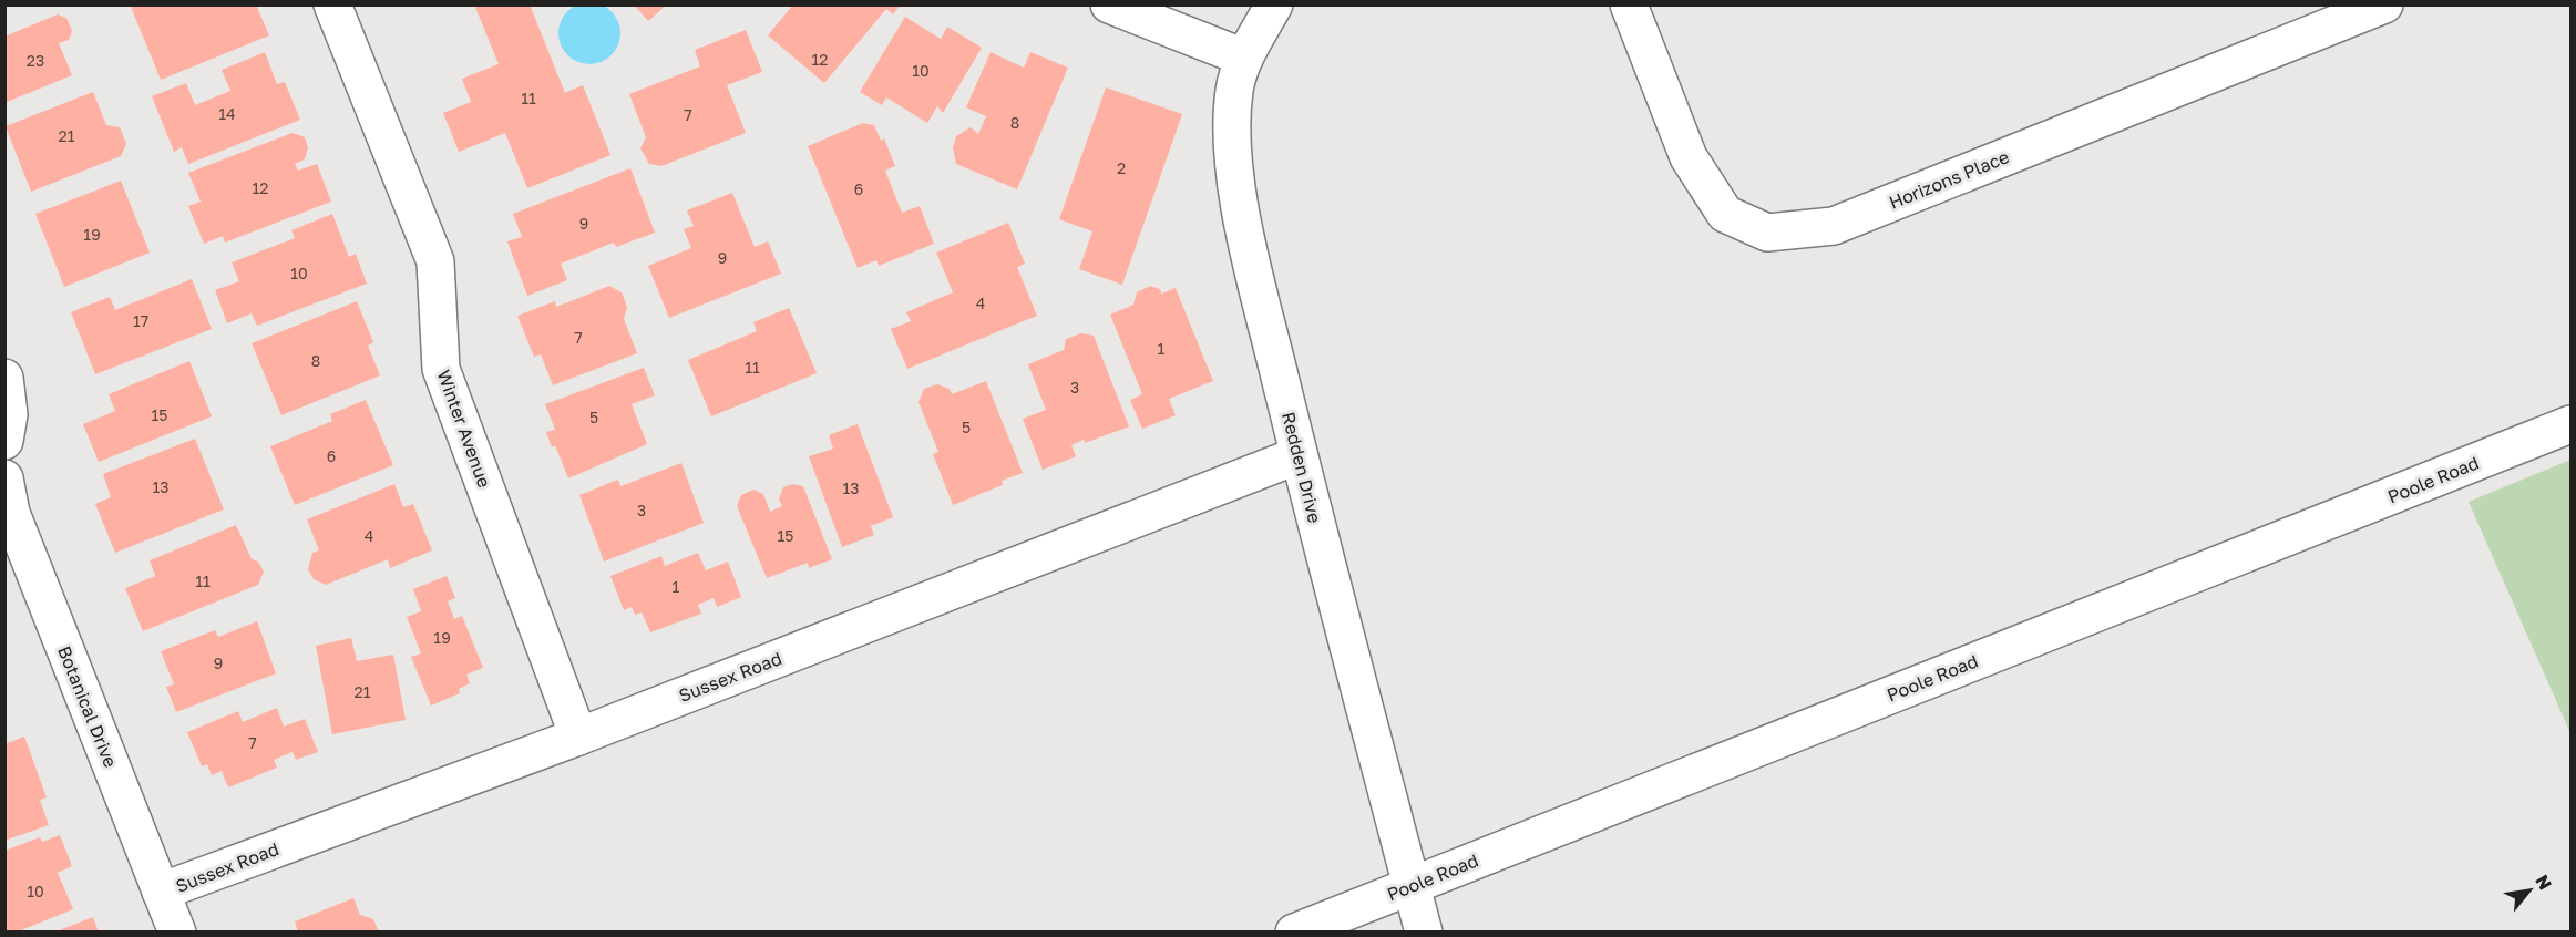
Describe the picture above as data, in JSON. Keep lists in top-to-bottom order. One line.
{"streets":{"street":["Horizons Place","Winter Avenue","Redden Drive","Poole Road","Sussex Road","Botanical Drive"]},"crossings":[["Winter Avenue","Sussex Road"],["Redden Drive","Poole Road"],["Redden Drive","Sussex Road"],["Sussex Road","Botanical Drive"]],"house_numbers":["12","23","10","11","14","7","8","21","2","12","6","9","19","9","10","4","17","7","1","8","11","3","15","5","5","6","13","13","3","4","15","11","1","19","9","21","7","10"],"north":"top right"}
